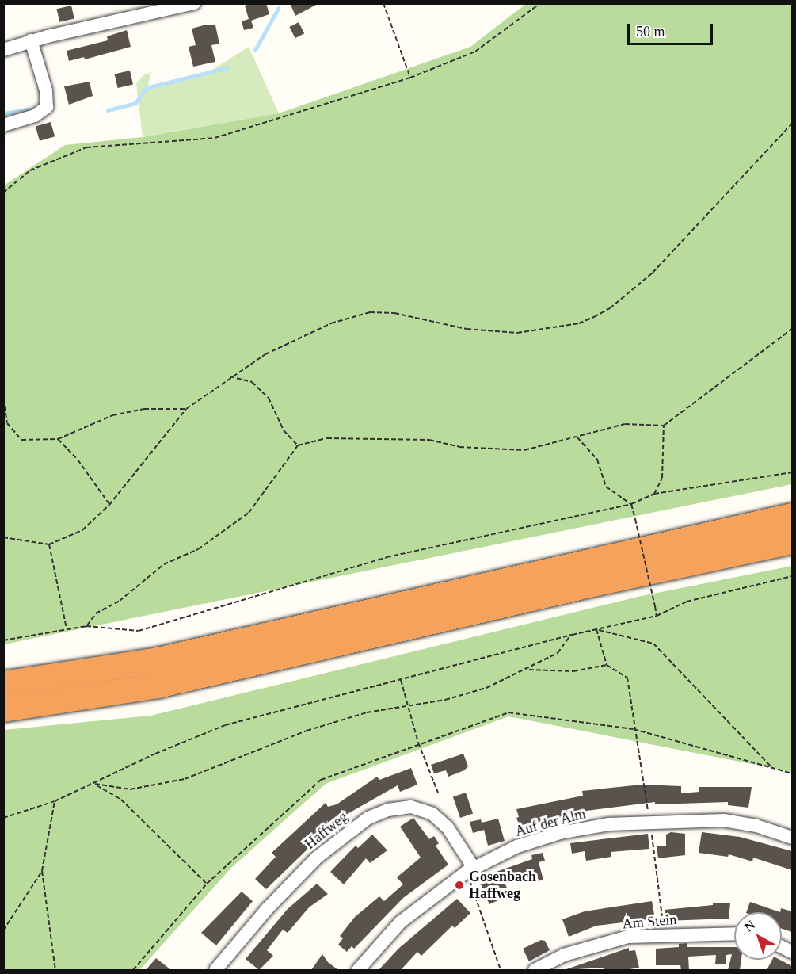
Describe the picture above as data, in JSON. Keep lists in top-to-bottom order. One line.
{"streets":{"street":["Auf der Alm","Haffweg","Am Stein"]},"crossings":[["Auf der Alm","Haffweg"]],"places":["Gosenbach Haffweg"],"scale_bar":"50 m","north":"top left"}
